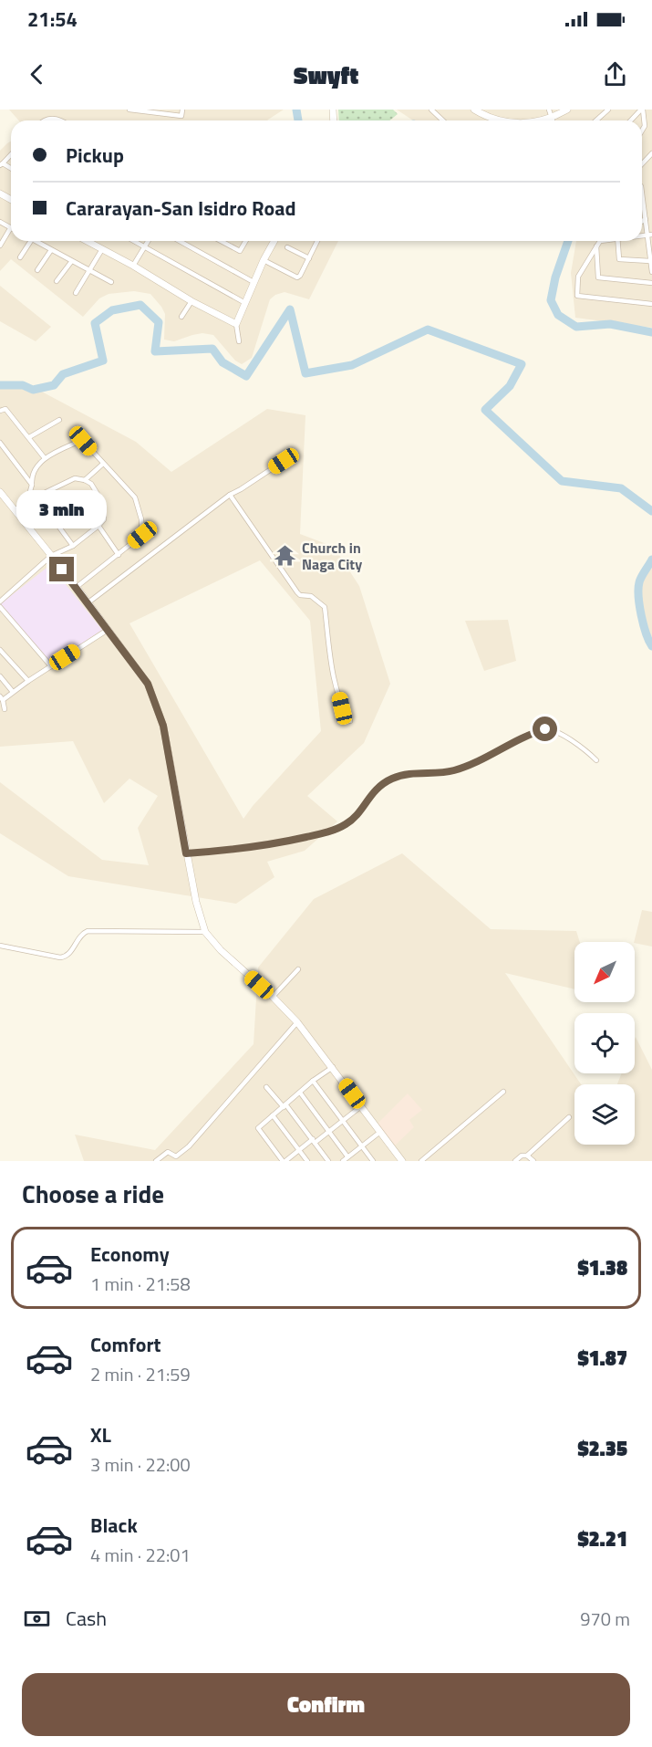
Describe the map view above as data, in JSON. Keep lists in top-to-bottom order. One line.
{"places":{"temple":["Church in Naga City"]},"north":"bottom left","page":{"status":"21:54","header":"Swyft","banner":["Pickup","Cararayan-San Isidro Road"],"bubble":"3 min","heading":"Choose a ride","list":[{"name":"Economy","note":"1 min · 21:58","value":"$1.38"},{"name":"Comfort","note":"2 min · 21:59","value":"$1.87"},{"name":"XL","note":"3 min · 22:00","value":"$2.35"},{"name":"Black","note":"4 min · 22:01","value":"$2.21"}],"pay":["Cash","970 m"],"buttons":"Confirm"}}
